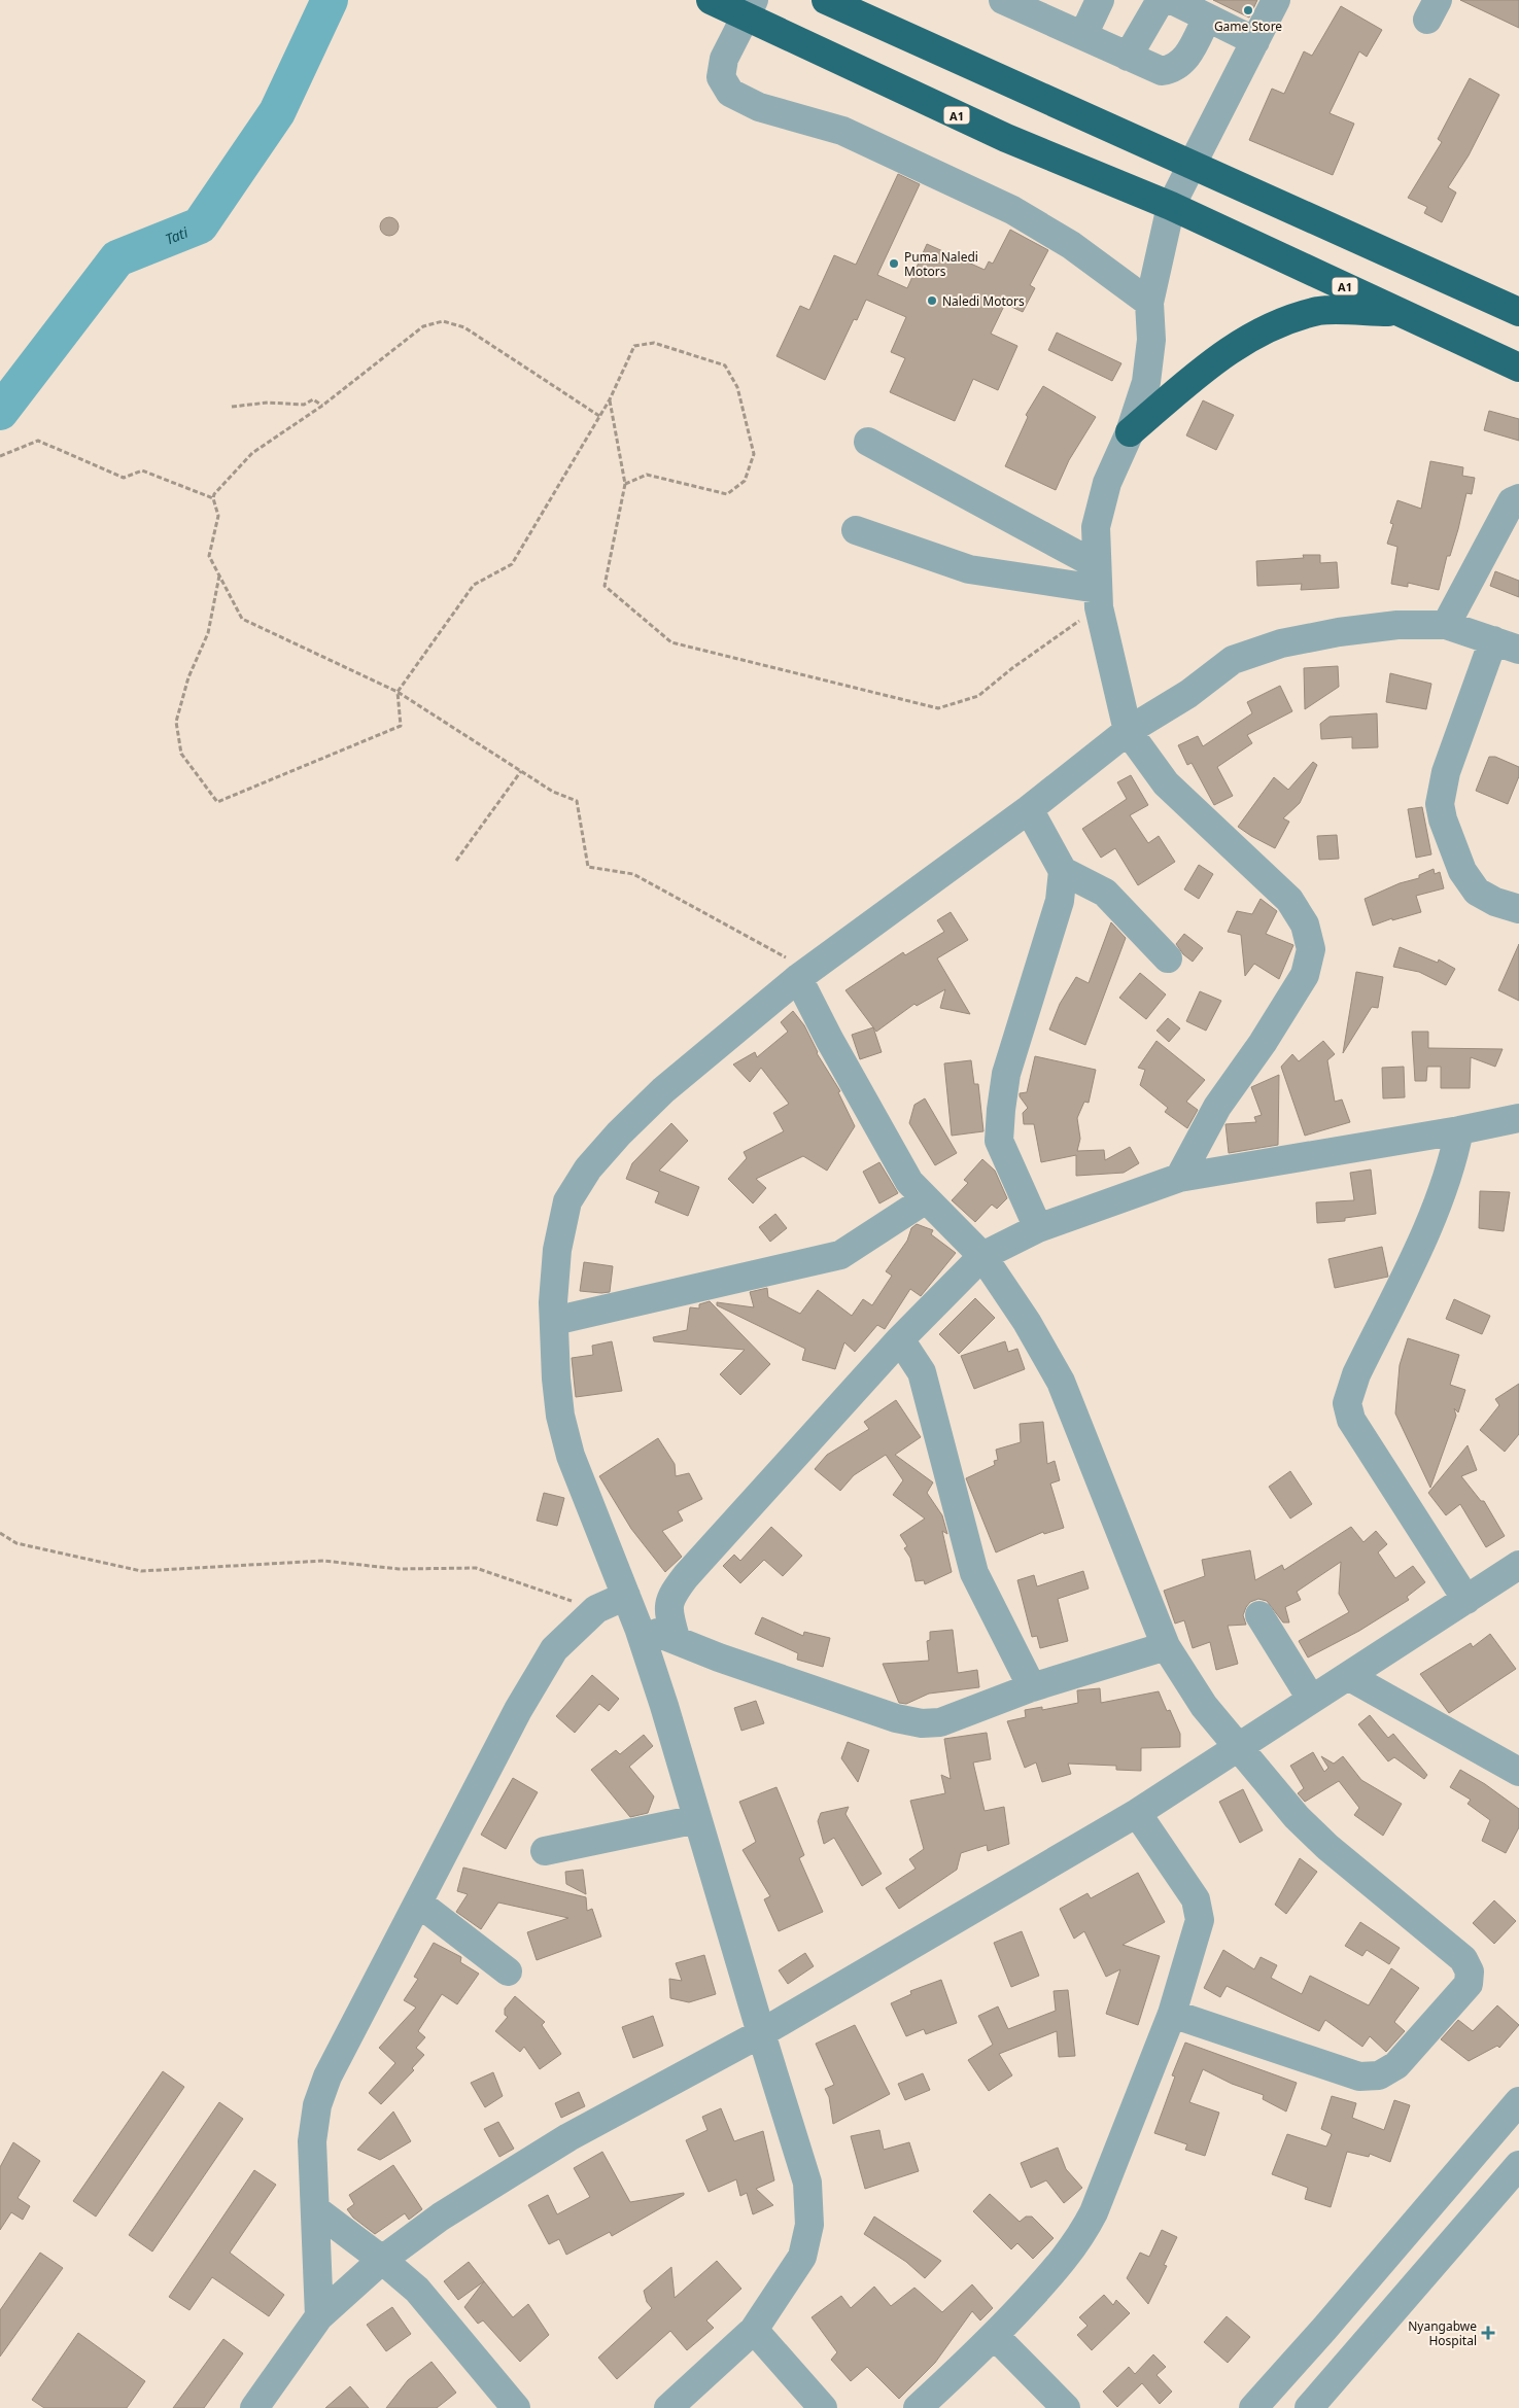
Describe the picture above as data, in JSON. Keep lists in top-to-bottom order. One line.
{"streets":{"highway":["A1"]},"water":["Tati"],"places":{"other":["Game Store","Puma Naledi Motors","Naledi Motors"],"health":["Nyangabwe Hospital"]}}
